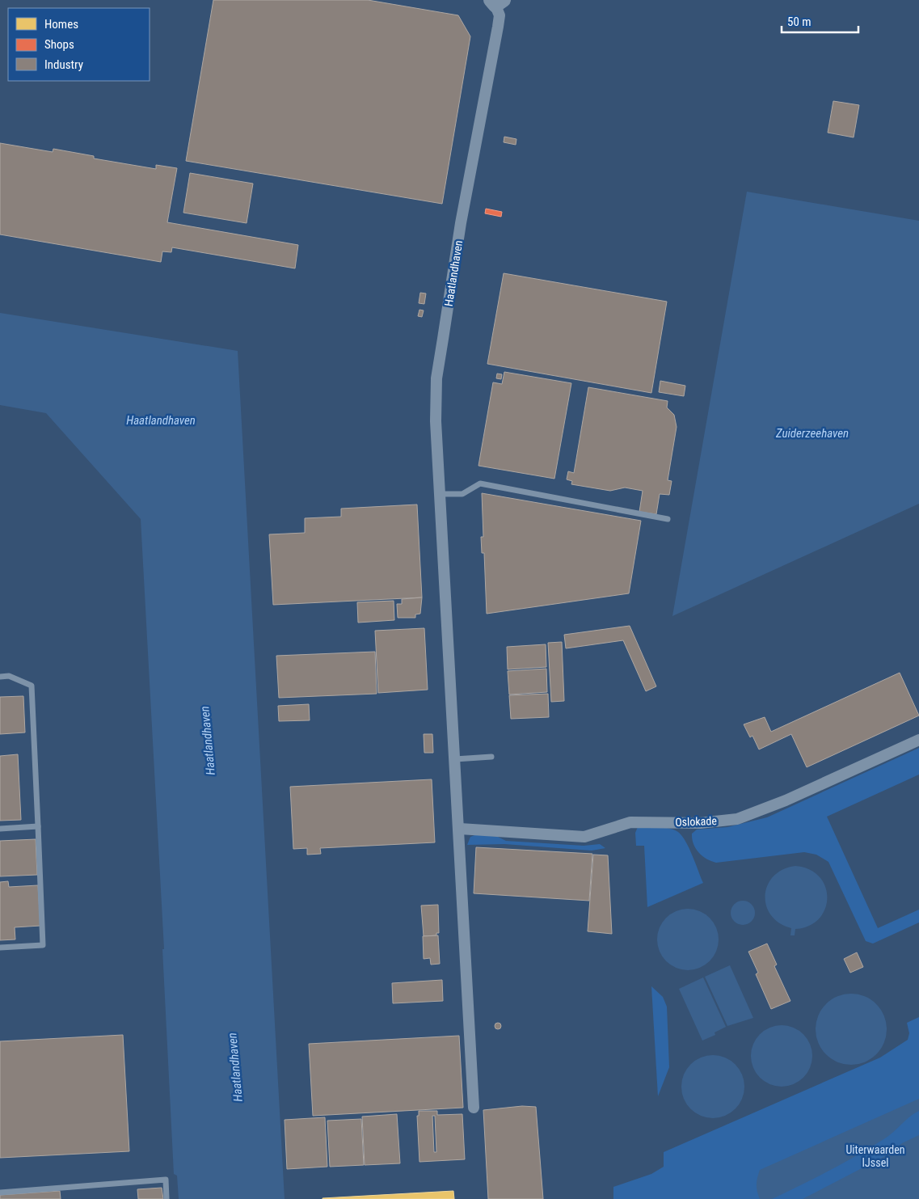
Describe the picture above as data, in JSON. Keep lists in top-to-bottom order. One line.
{"streets":{"street":["Haatlandhaven","Oslokade"]},"crossings":[["Haatlandhaven","Oslokade"]],"water":["Haatlandhaven","Zuiderzeehaven"],"parks":["Uiterwaarden IJssel"],"legend":["Homes","Shops","Industry"],"scale_bar":"50 m"}
